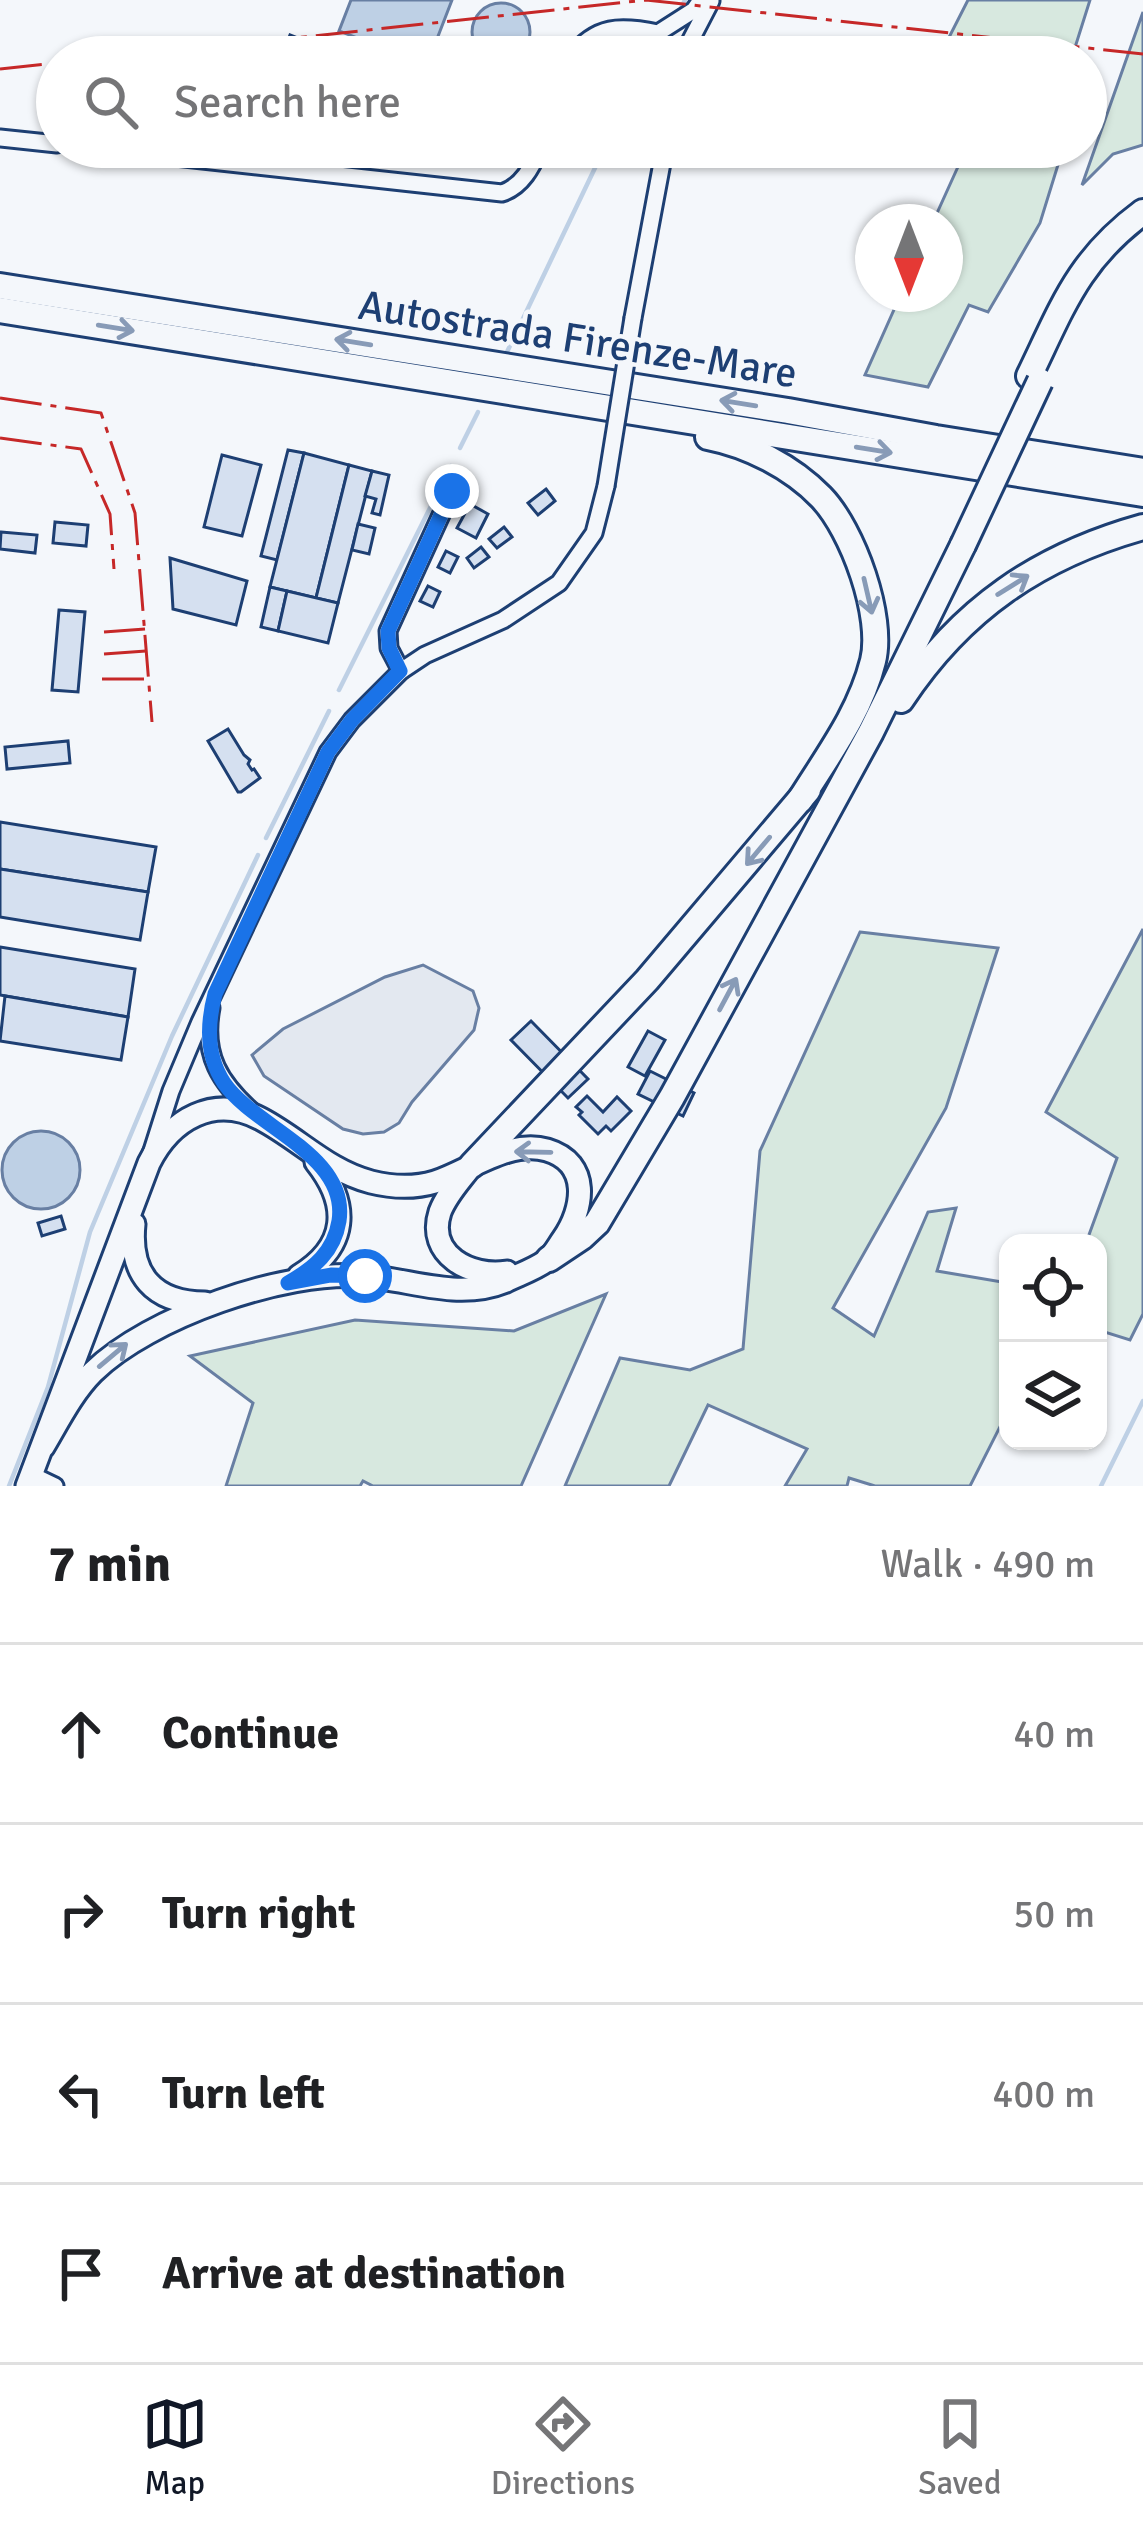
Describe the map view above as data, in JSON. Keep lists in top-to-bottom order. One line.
{"streets":{"highway":["Autostrada Firenze-Mare"]},"north":"bottom","page":{"search":"Search here","heading":["7 min","Walk · 490 m"],"list":[["Continue","40 m"],["Turn right","50 m"],["Turn left","400 m"],"Arrive at destination"],"nav":["Map","Directions","Saved"]}}
